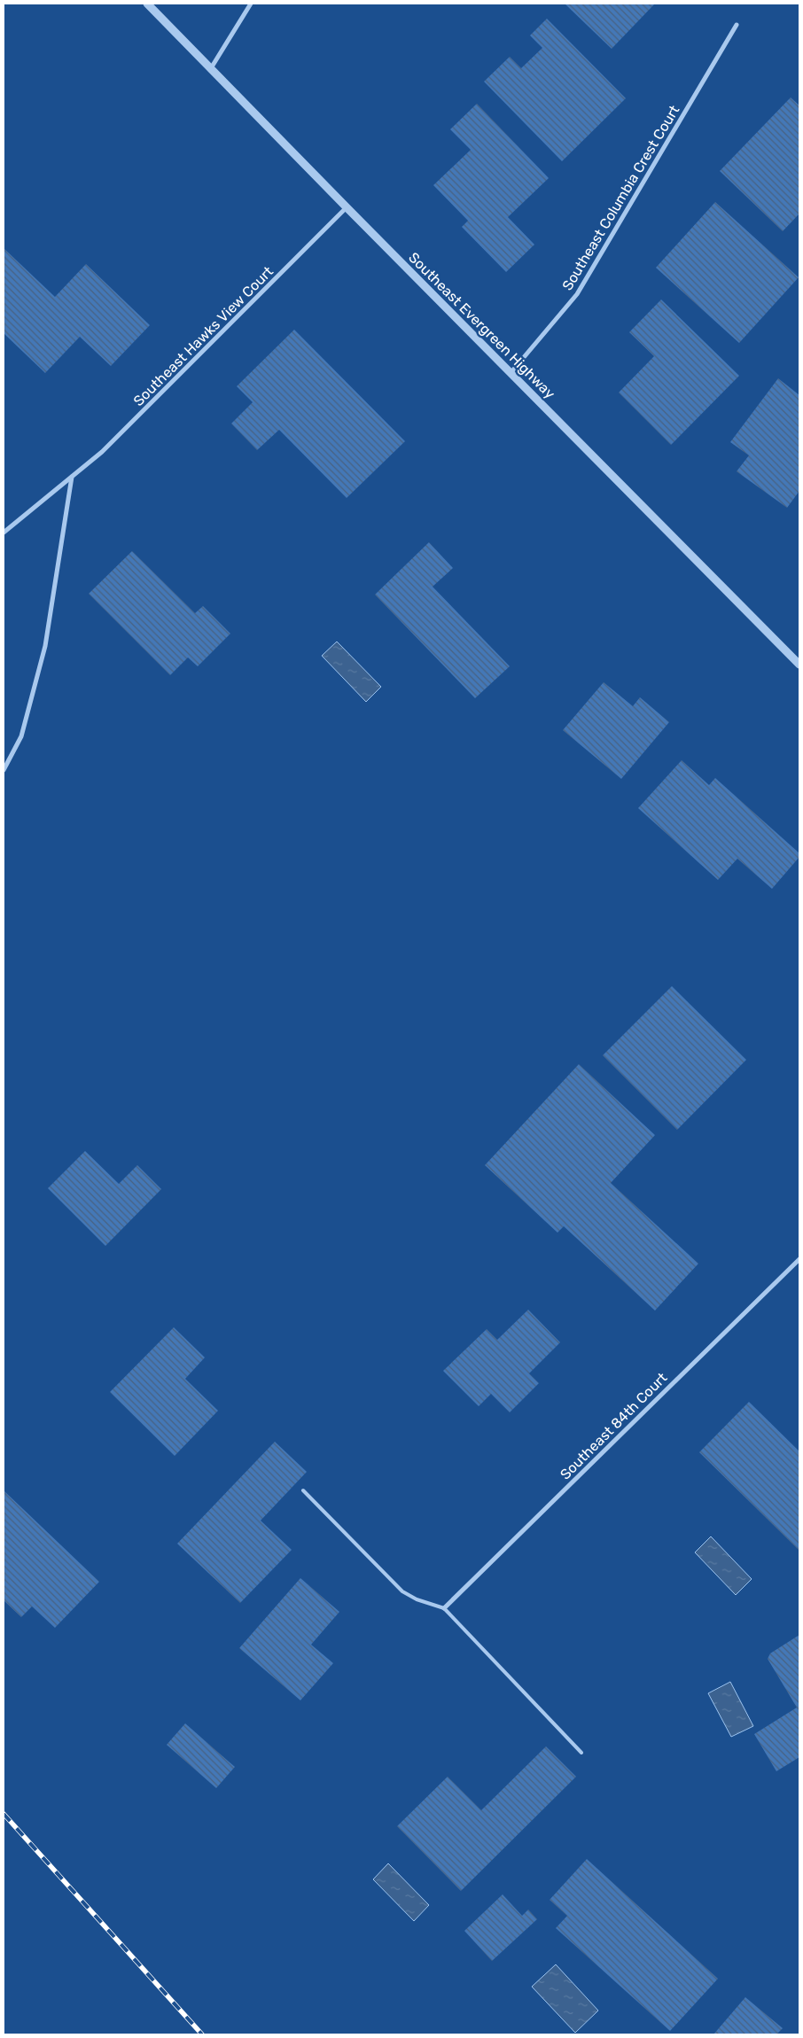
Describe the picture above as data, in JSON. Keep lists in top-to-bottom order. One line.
{"streets":{"street":["Southeast Columbia Crest Court","Southeast Evergreen Highway","Southeast Hawks View Court","Southeast 84th Court"]},"crossings":[["Southeast Columbia Crest Court","Southeast Evergreen Highway"],["Southeast Evergreen Highway","Southeast Hawks View Court"]]}
